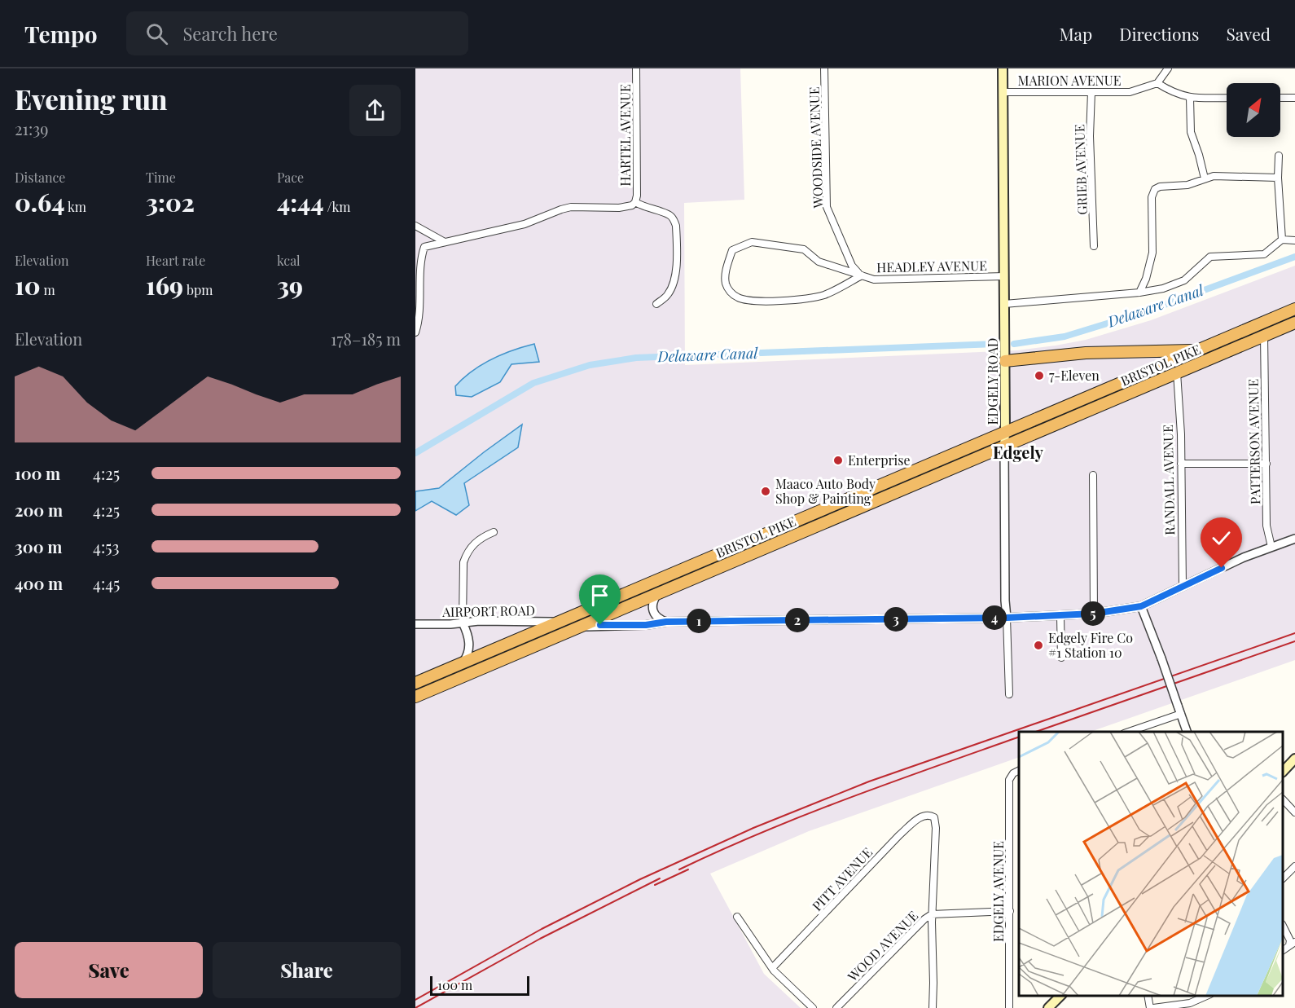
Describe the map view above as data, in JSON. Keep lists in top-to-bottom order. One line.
{"streets":{"highway":["BRISTOL PIKE"],"main road":["EDGELY ROAD"],"street":["MARION AVENUE","HARTEL AVENUE","WOODSIDE AVENUE","GRIEB AVENUE","HEADLEY AVENUE","PATTERSON AVENUE","RANDALL AVENUE","AIRPORT ROAD","PITT AVENUE","EDGELY AVENUE","WOOD AVENUE"]},"crossings":[["MARION AVENUE","GRIEB AVENUE"],["MARION AVENUE","EDGELY ROAD"],["WOODSIDE AVENUE","HEADLEY AVENUE"],["HEADLEY AVENUE","EDGELY ROAD"],["BRISTOL PIKE","EDGELY ROAD"],["BRISTOL PIKE","PATTERSON AVENUE"],["BRISTOL PIKE","RANDALL AVENUE"],["BRISTOL PIKE","AIRPORT ROAD"],["PITT AVENUE","WOOD AVENUE"],["EDGELY AVENUE","WOOD AVENUE"]],"districts":["Edgely"],"water":["Delaware Canal"],"places":["7-Eleven","Enterprise","Maaco Auto Body Shop & Painting","Edgely Fire Co #1 Station 10"],"scale_bar":"100 m","north":"top right","page":{"header":"Tempo","search":"Search here","nav":["Map","Directions","Saved"],"heading":["Evening run","21:39"],"stats":[["Distance","0.64 km"],["Time","3:02"],["Pace","4:44 /km"],["Elevation","10 m"],["Heart rate","169 bpm"],["kcal","39"]],"chart":["Elevation","178–185 m"],"list":[{"name":"100 m","note":"4:25"},{"name":"200 m","note":"4:25"},{"name":"300 m","note":"4:53"},{"name":"400 m","note":"4:45"}],"pins":["5","4","3","2","1"],"buttons":["Save","Share"],"scale":"100 m"}}
